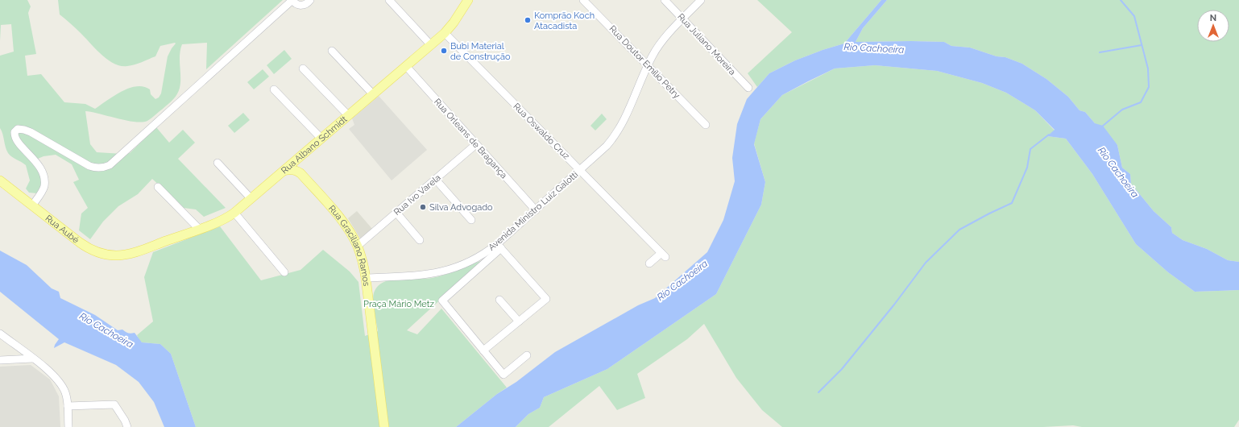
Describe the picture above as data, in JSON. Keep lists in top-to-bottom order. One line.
{"streets":{"main road":["Rua Albano Schmidt","Rua Aubé","Rua Graciliano Ramos"],"street":["Rua Juliano Moreira","Rua Doutor Emílio Petry","Rua Oswaldo Cruz","Rua Orleans de Bragança","Rua Ivo Varela","Avenida Ministro Luiz Galotti"]},"crossings":[["Rua Juliano Moreira","Avenida Ministro Luiz Galotti"],["Rua Doutor Emílio Petry","Avenida Ministro Luiz Galotti"],["Rua Oswaldo Cruz","Rua Albano Schmidt"],["Rua Oswaldo Cruz","Avenida Ministro Luiz Galotti"],["Rua Orleans de Bragança","Rua Albano Schmidt"],["Rua Orleans de Bragança","Rua Ivo Varela"],["Rua Orleans de Bragança","Avenida Ministro Luiz Galotti"],["Rua Albano Schmidt","Rua Aubé"],["Rua Ivo Varela","Rua Graciliano Ramos"],["Avenida Ministro Luiz Galotti","Rua Graciliano Ramos"]],"water":["Rio Cachoeira"],"parks":["Praça Mário Metz"],"places":["Komprão Koch Atacadista","Bubi Material de Construção","Silva Advogado"],"north":"top"}
